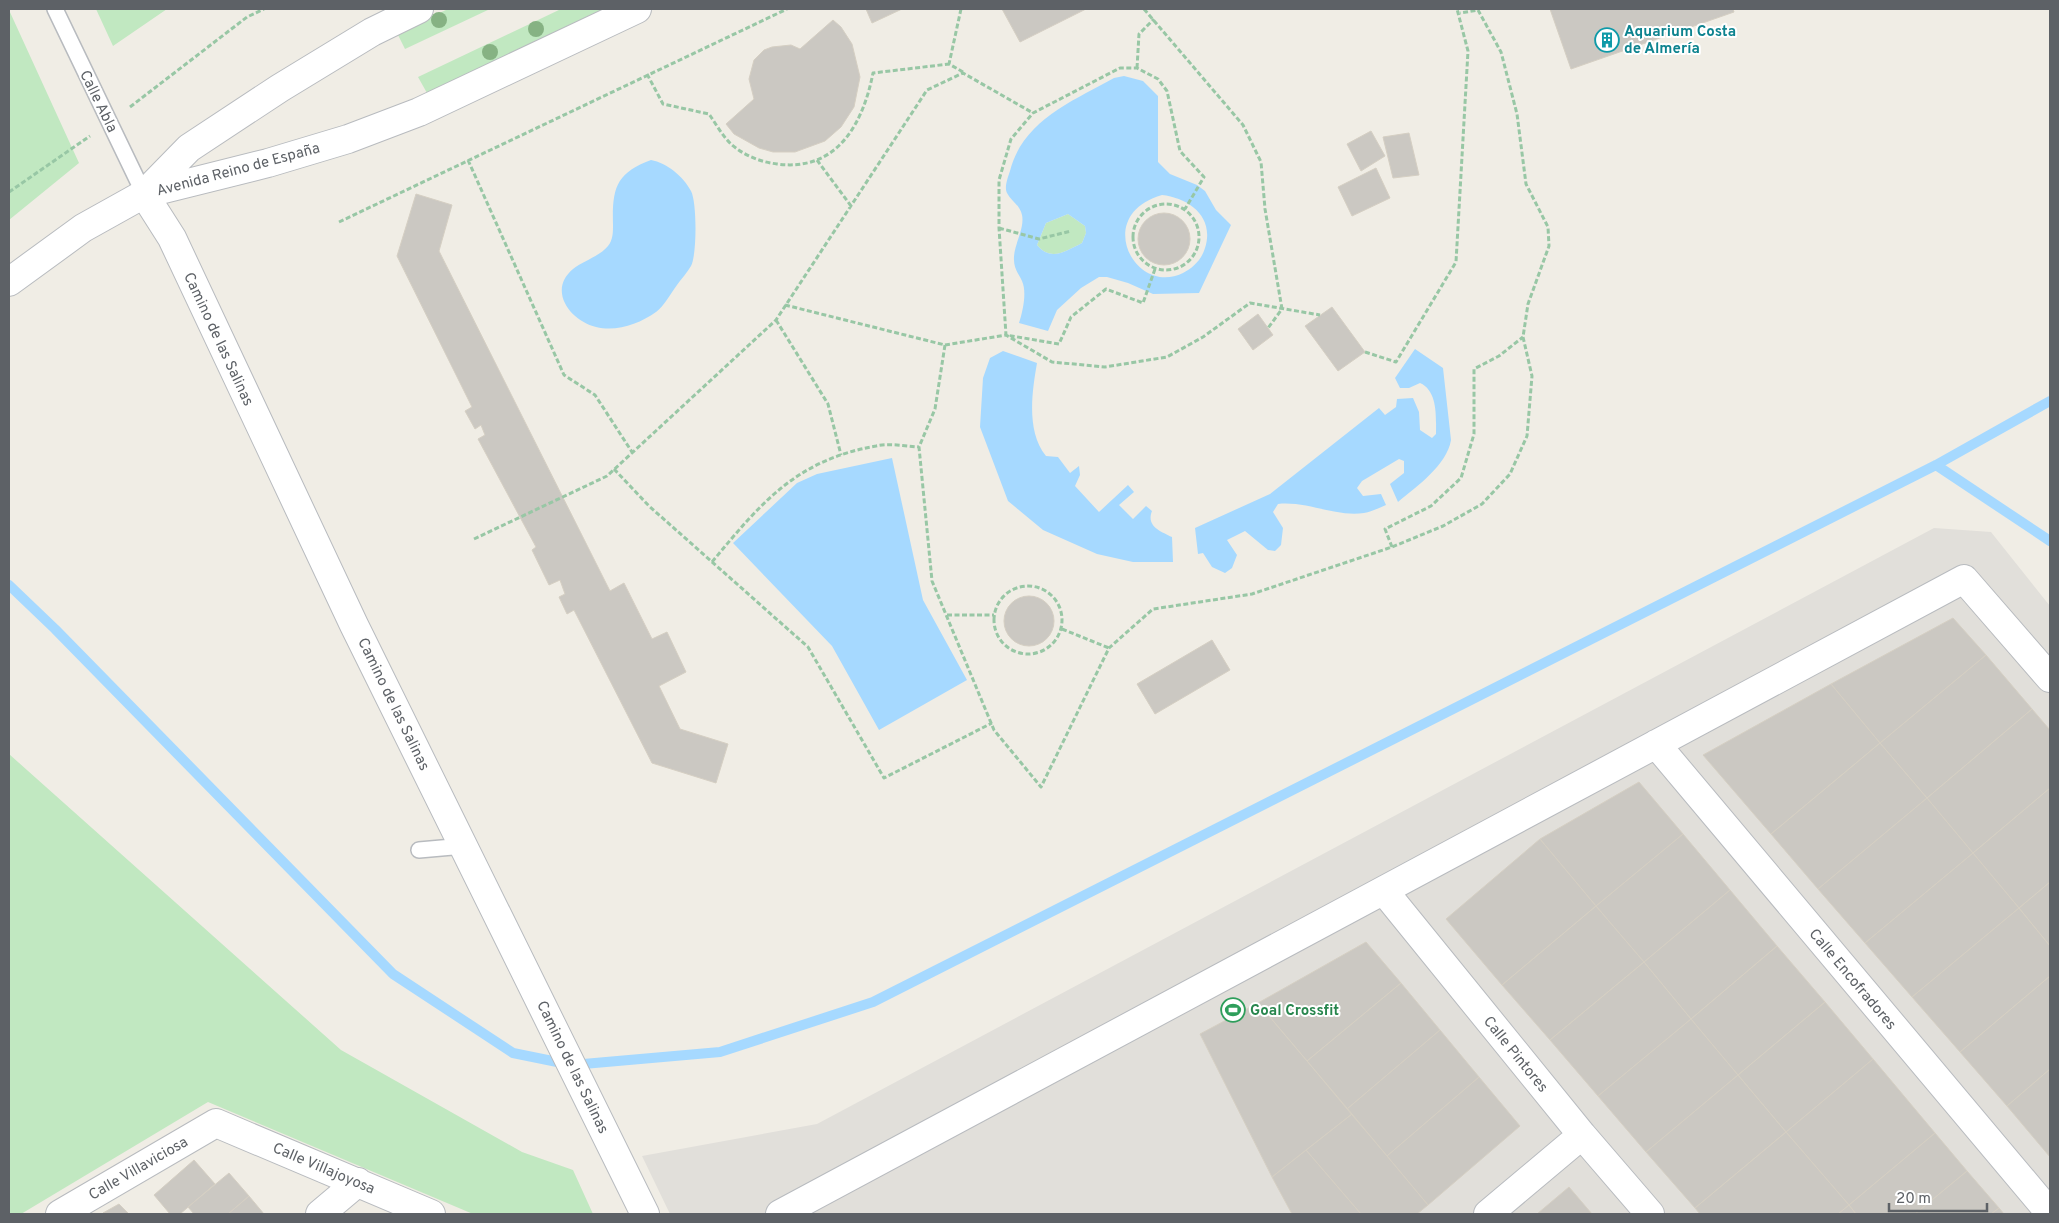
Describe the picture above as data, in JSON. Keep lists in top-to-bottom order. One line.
{"streets":{"street":["Avenida Reino de España","Camino de las Salinas","Calle Encofradores","Calle Pintores","Calle Villaviciosa","Calle Villajoyosa"],"lane":["Calle Abla"]},"crossings":[["Calle Abla","Avenida Reino de España"],["Calle Abla","Camino de las Salinas"],["Avenida Reino de España","Camino de las Salinas"],["Calle Villaviciosa","Calle Villajoyosa"]],"places":{"building":["Aquarium Costa de Almería"],"sports":["Goal Crossfit"]},"scale_bar":"20 m"}
